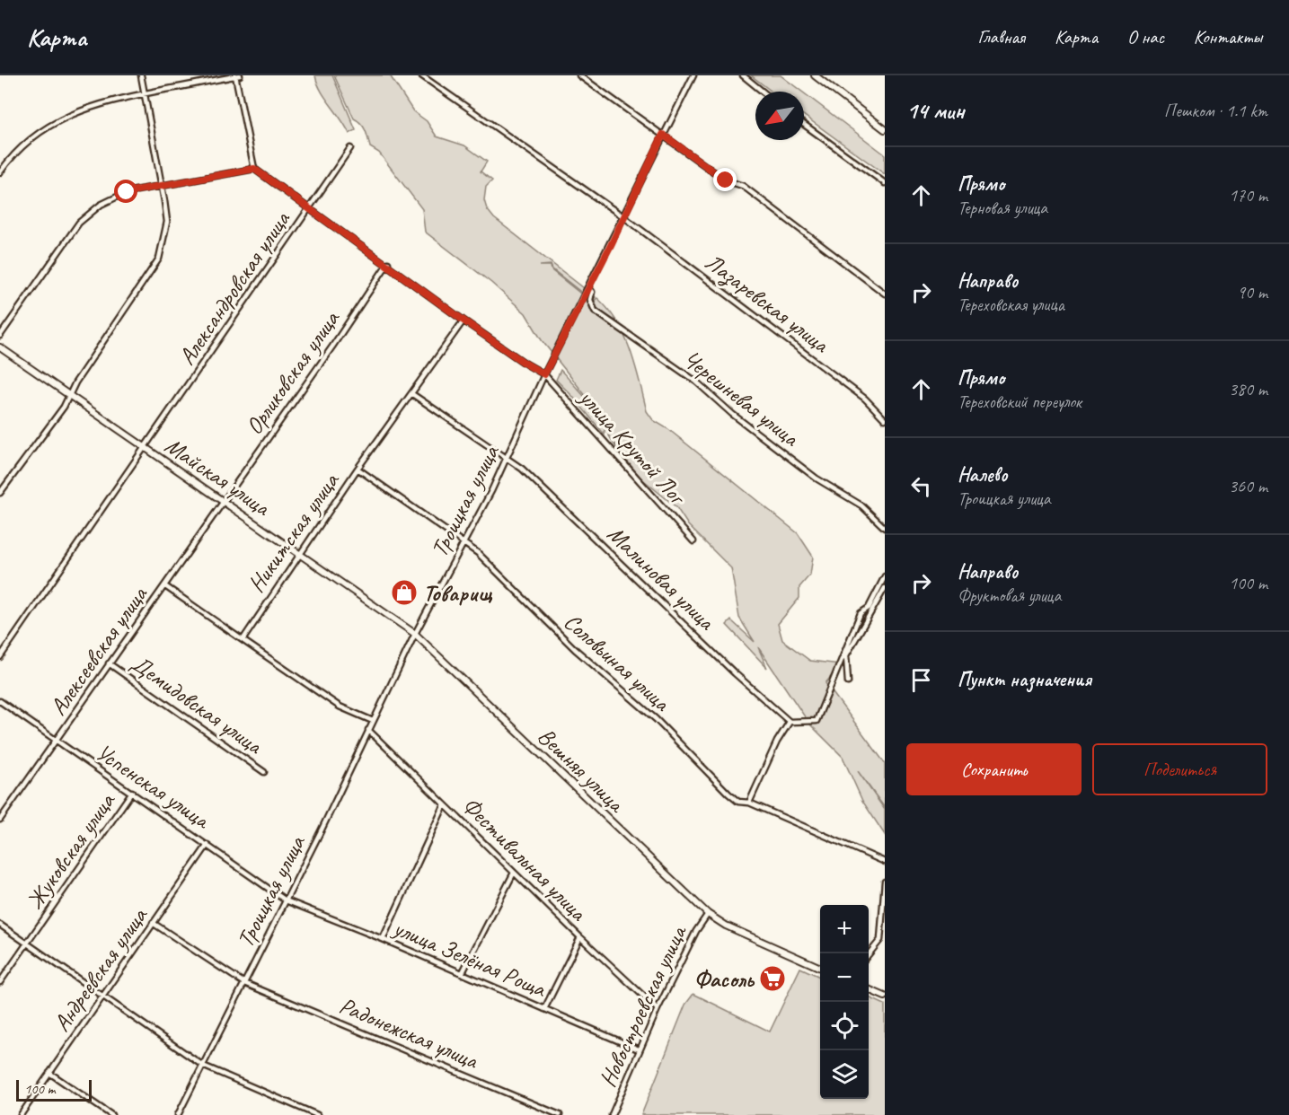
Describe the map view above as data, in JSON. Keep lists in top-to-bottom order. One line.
{"streets":{"street":["Александровская улица","Лазаревская улица","Орликовская улица","Черешневая улица","улица Крутой Лог","Майская улица","Троицкая улица","Никитская улица","Малиновая улица","Алексеевская улица","Соловьиная улица","Демидовская улица","Вешняя улица","Успенская улица","Жуковская улица","Фестивальная улица","улица Зелёная Роща","Андреевская улица","Новостроевская улица","Радонежская улица"]},"crossings":[["Александровская улица","улица Крутой Лог"],["Александровская улица","Майская улица"],["Лазаревская улица","Троицкая улица"],["Орликовская улица","улица Крутой Лог"],["Орликовская улица","Майская улица"],["Орликовская улица","Алексеевская улица"],["Черешневая улица","Троицкая улица"],["улица Крутой Лог","Троицкая улица"],["улица Крутой Лог","Никитская улица"],["Майская улица","Троицкая улица"],["Майская улица","Никитская улица"],["Майская улица","Алексеевская улица"],["Майская улица","Вешняя улица"],["Троицкая улица","Малиновая улица"],["Троицкая улица","Соловьиная улица"],["Троицкая улица","Вешняя улица"],["Троицкая улица","Успенская улица"],["Троицкая улица","Фестивальная улица"],["Троицкая улица","улица Зелёная Роща"],["Троицкая улица","Радонежская улица"],["Никитская улица","Малиновая улица"],["Никитская улица","Соловьиная улица"],["Алексеевская улица","Демидовская улица"],["Алексеевская улица","Успенская улица"],["Вешняя улица","Новостроевская улица"],["Успенская улица","Жуковская улица"],["Успенская улица","улица Зелёная Роща"],["Успенская улица","Андреевская улица"],["Фестивальная улица","Новостроевская улица"],["улица Зелёная Роща","Новостроевская улица"],["Андреевская улица","Радонежская улица"]],"places":{"shop":["Товарищ"],"supermarket":["Фасоль"]},"scale_bar":"100 m","north":"bottom left","page":{"header":"Карта","nav":["Главная","Карта","О нас","Контакты"],"heading":["14 мин","Пешком · 1.1 km"],"list":[["Прямо","Терновая улица","170 m"],["Направо","Тереховская улица","90 m"],["Прямо","Тереховский переулок","380 m"],["Налево","Троицкая улица","360 m"],["Направо","Фруктовая улица","100 m"],"Пункт назначения"],"buttons":["Сохранить","Поделиться"],"map_buttons":["+","−"],"scale":"100 m"}}
